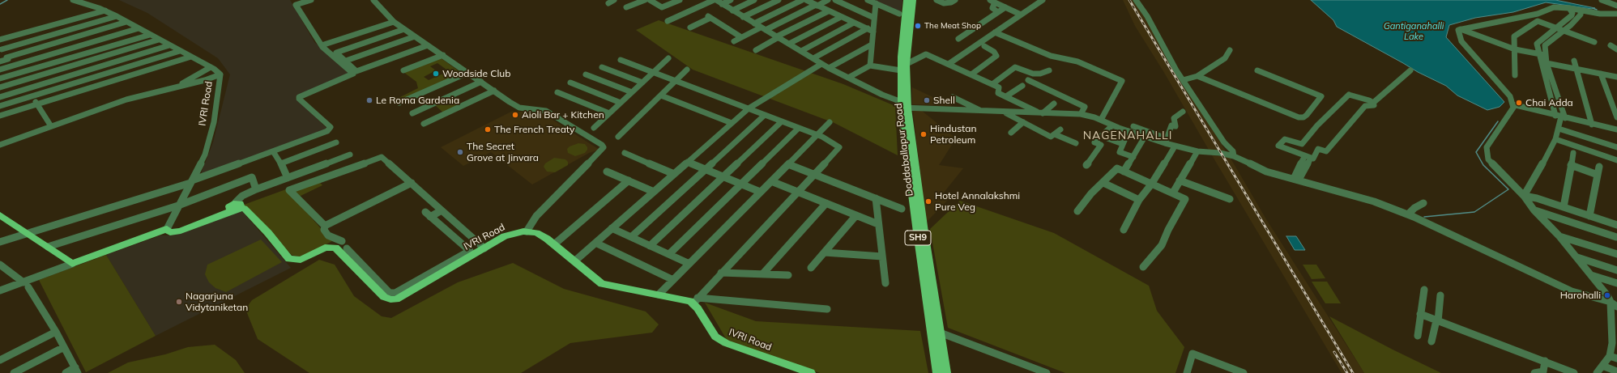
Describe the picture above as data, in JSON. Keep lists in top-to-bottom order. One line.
{"streets":{"main road":["IVRI Road","Doddaballapur Road","SH9"]},"districts":["NAGENAHALLI"],"water":["Gantiganahalli Lake"],"places":["The Meat Shop","Woodside Club","Le Roma Gardenia","Shell","Chai Adda","Aioli Bar + Kitchen","The French Treaty","Hindustan Petroleum","The Secret Grove at Jinvara","Hotel Annalakshmi Pure Veg","Harohalli","Nagarjuna Vidytaniketan"]}
